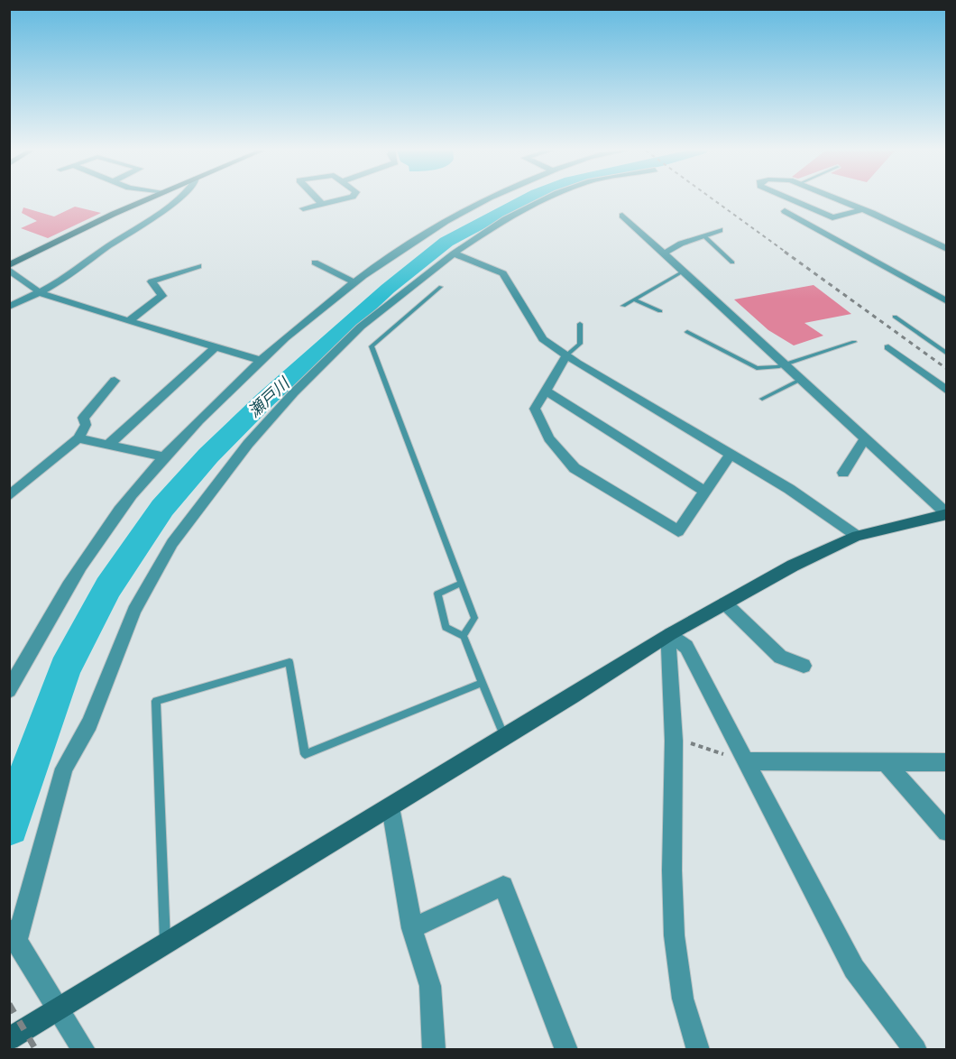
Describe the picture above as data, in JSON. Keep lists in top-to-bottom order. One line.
{"water":["瀬戸川"]}
